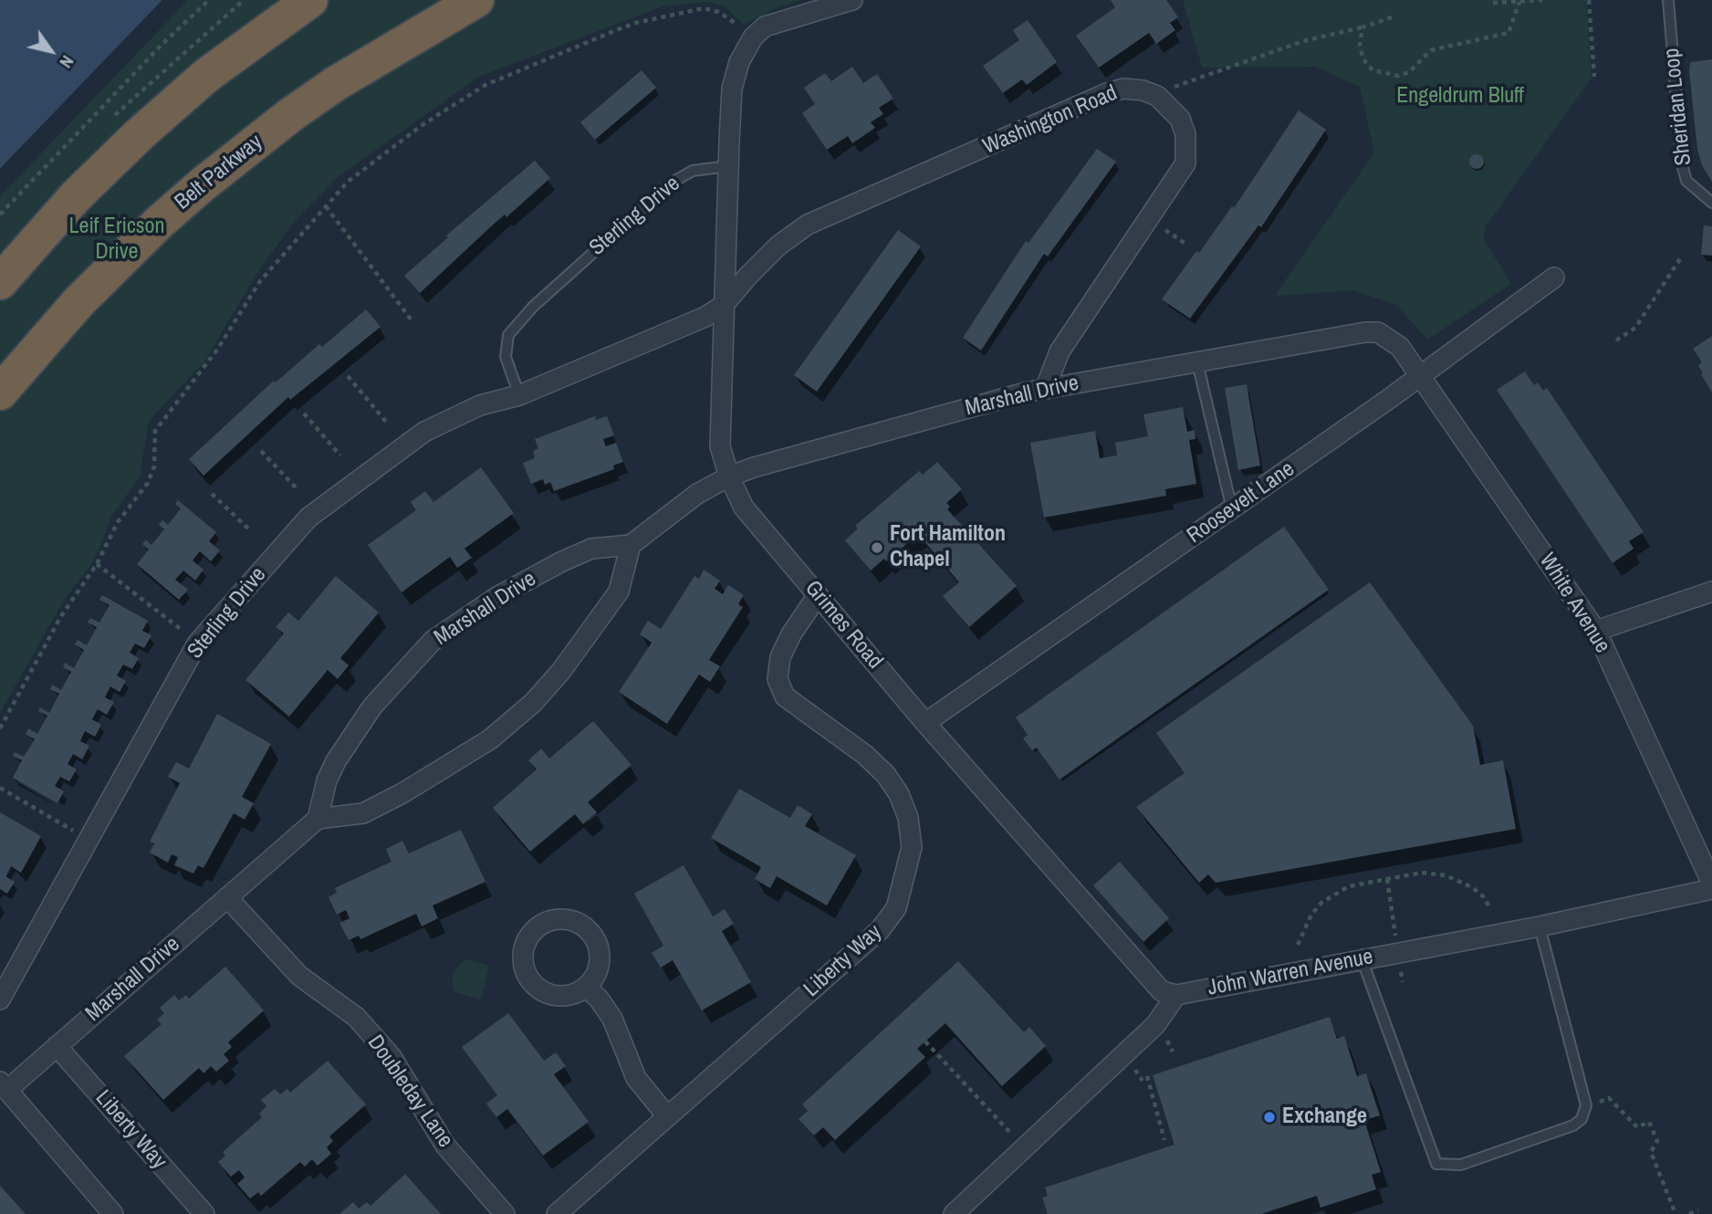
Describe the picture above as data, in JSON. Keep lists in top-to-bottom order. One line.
{"streets":{"highway":["Belt Parkway"],"street":["Washington Road","Sterling Drive","Marshall Drive","Roosevelt Lane","White Avenue","Grimes Road","Liberty Way","John Warren Avenue","Doubleday Lane"],"lane":["Sheridan Loop"]},"crossings":[["Washington Road","Sterling Drive"],["Washington Road","Marshall Drive"],["Washington Road","Grimes Road"],["Sterling Drive","Grimes Road"],["Marshall Drive","Roosevelt Lane"],["Marshall Drive","White Avenue"],["Marshall Drive","Grimes Road"],["Marshall Drive","Liberty Way"],["Marshall Drive","Doubleday Lane"],["Roosevelt Lane","White Avenue"],["Roosevelt Lane","Grimes Road"],["Grimes Road","Liberty Way"],["Grimes Road","John Warren Avenue"]],"parks":["Engeldrum Bluff","Leif Ericson Drive"],"places":["Fort Hamilton Chapel","Exchange"],"north":"bottom right"}
